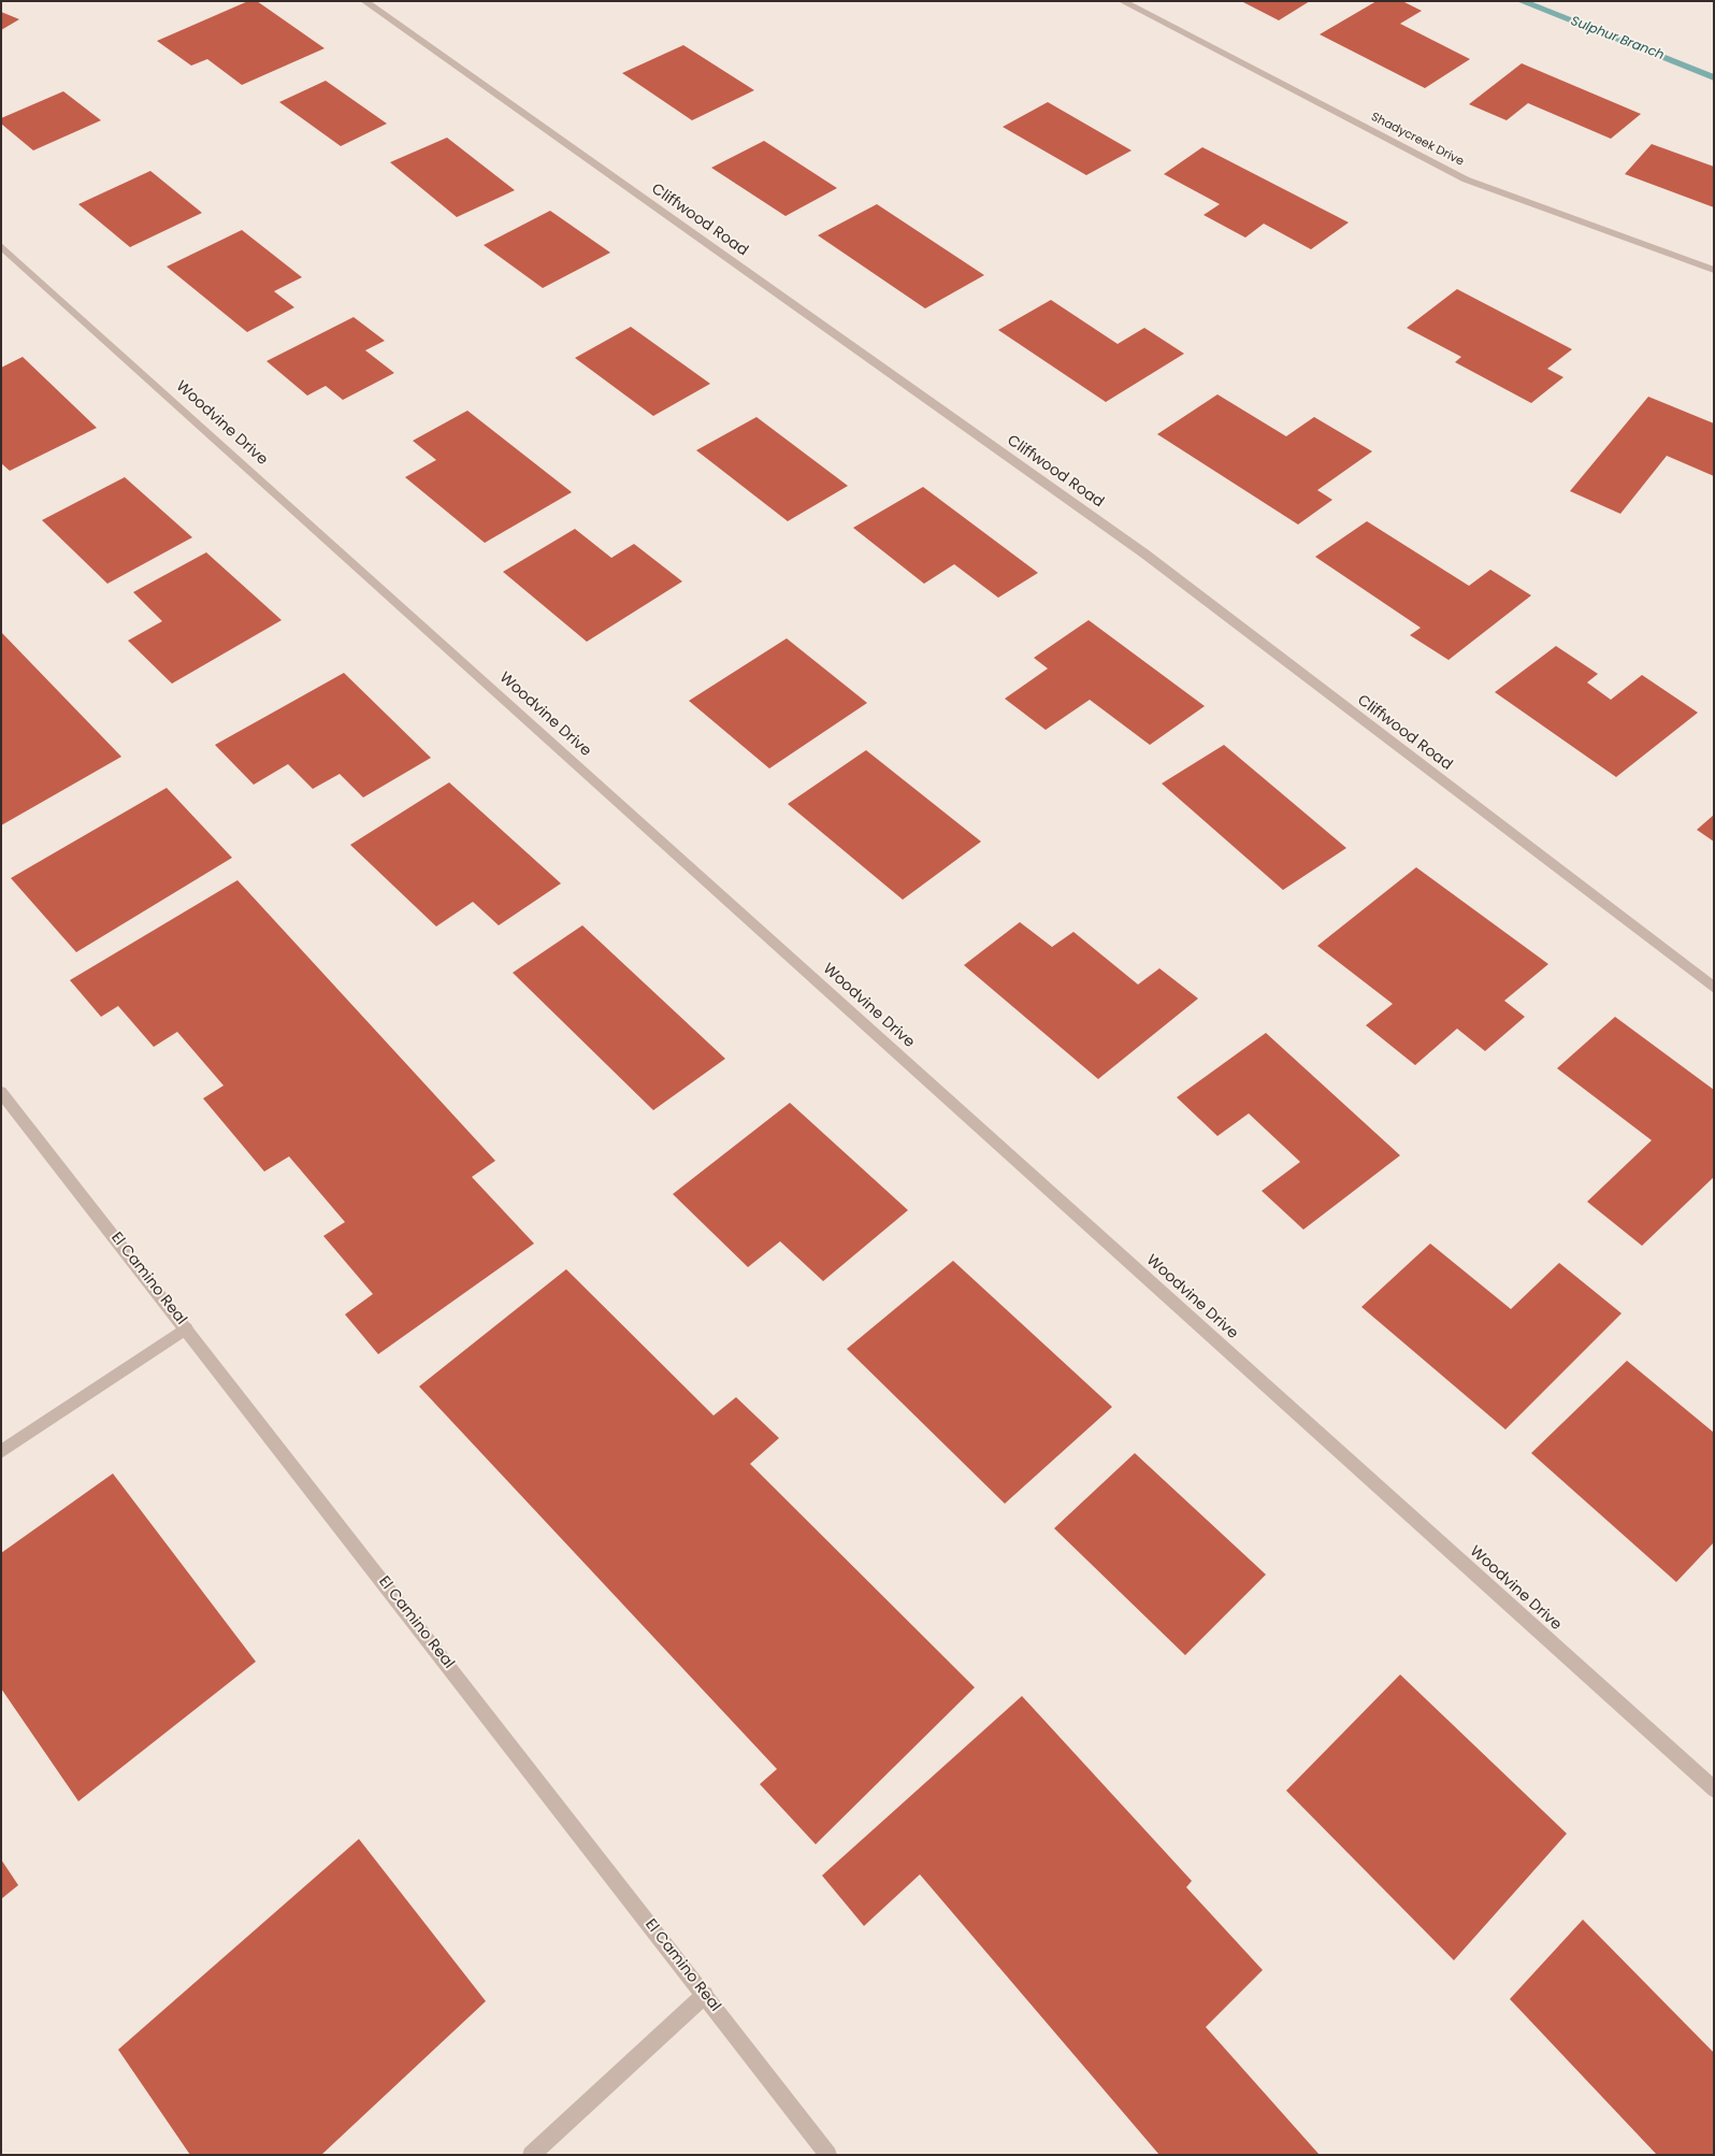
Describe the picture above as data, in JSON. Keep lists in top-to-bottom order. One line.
{"streets":{"street":["Shadycreek Drive","Cliffwood Road","Woodvine Drive","El Camino Real"]},"water":["Sulphur Branch"]}
